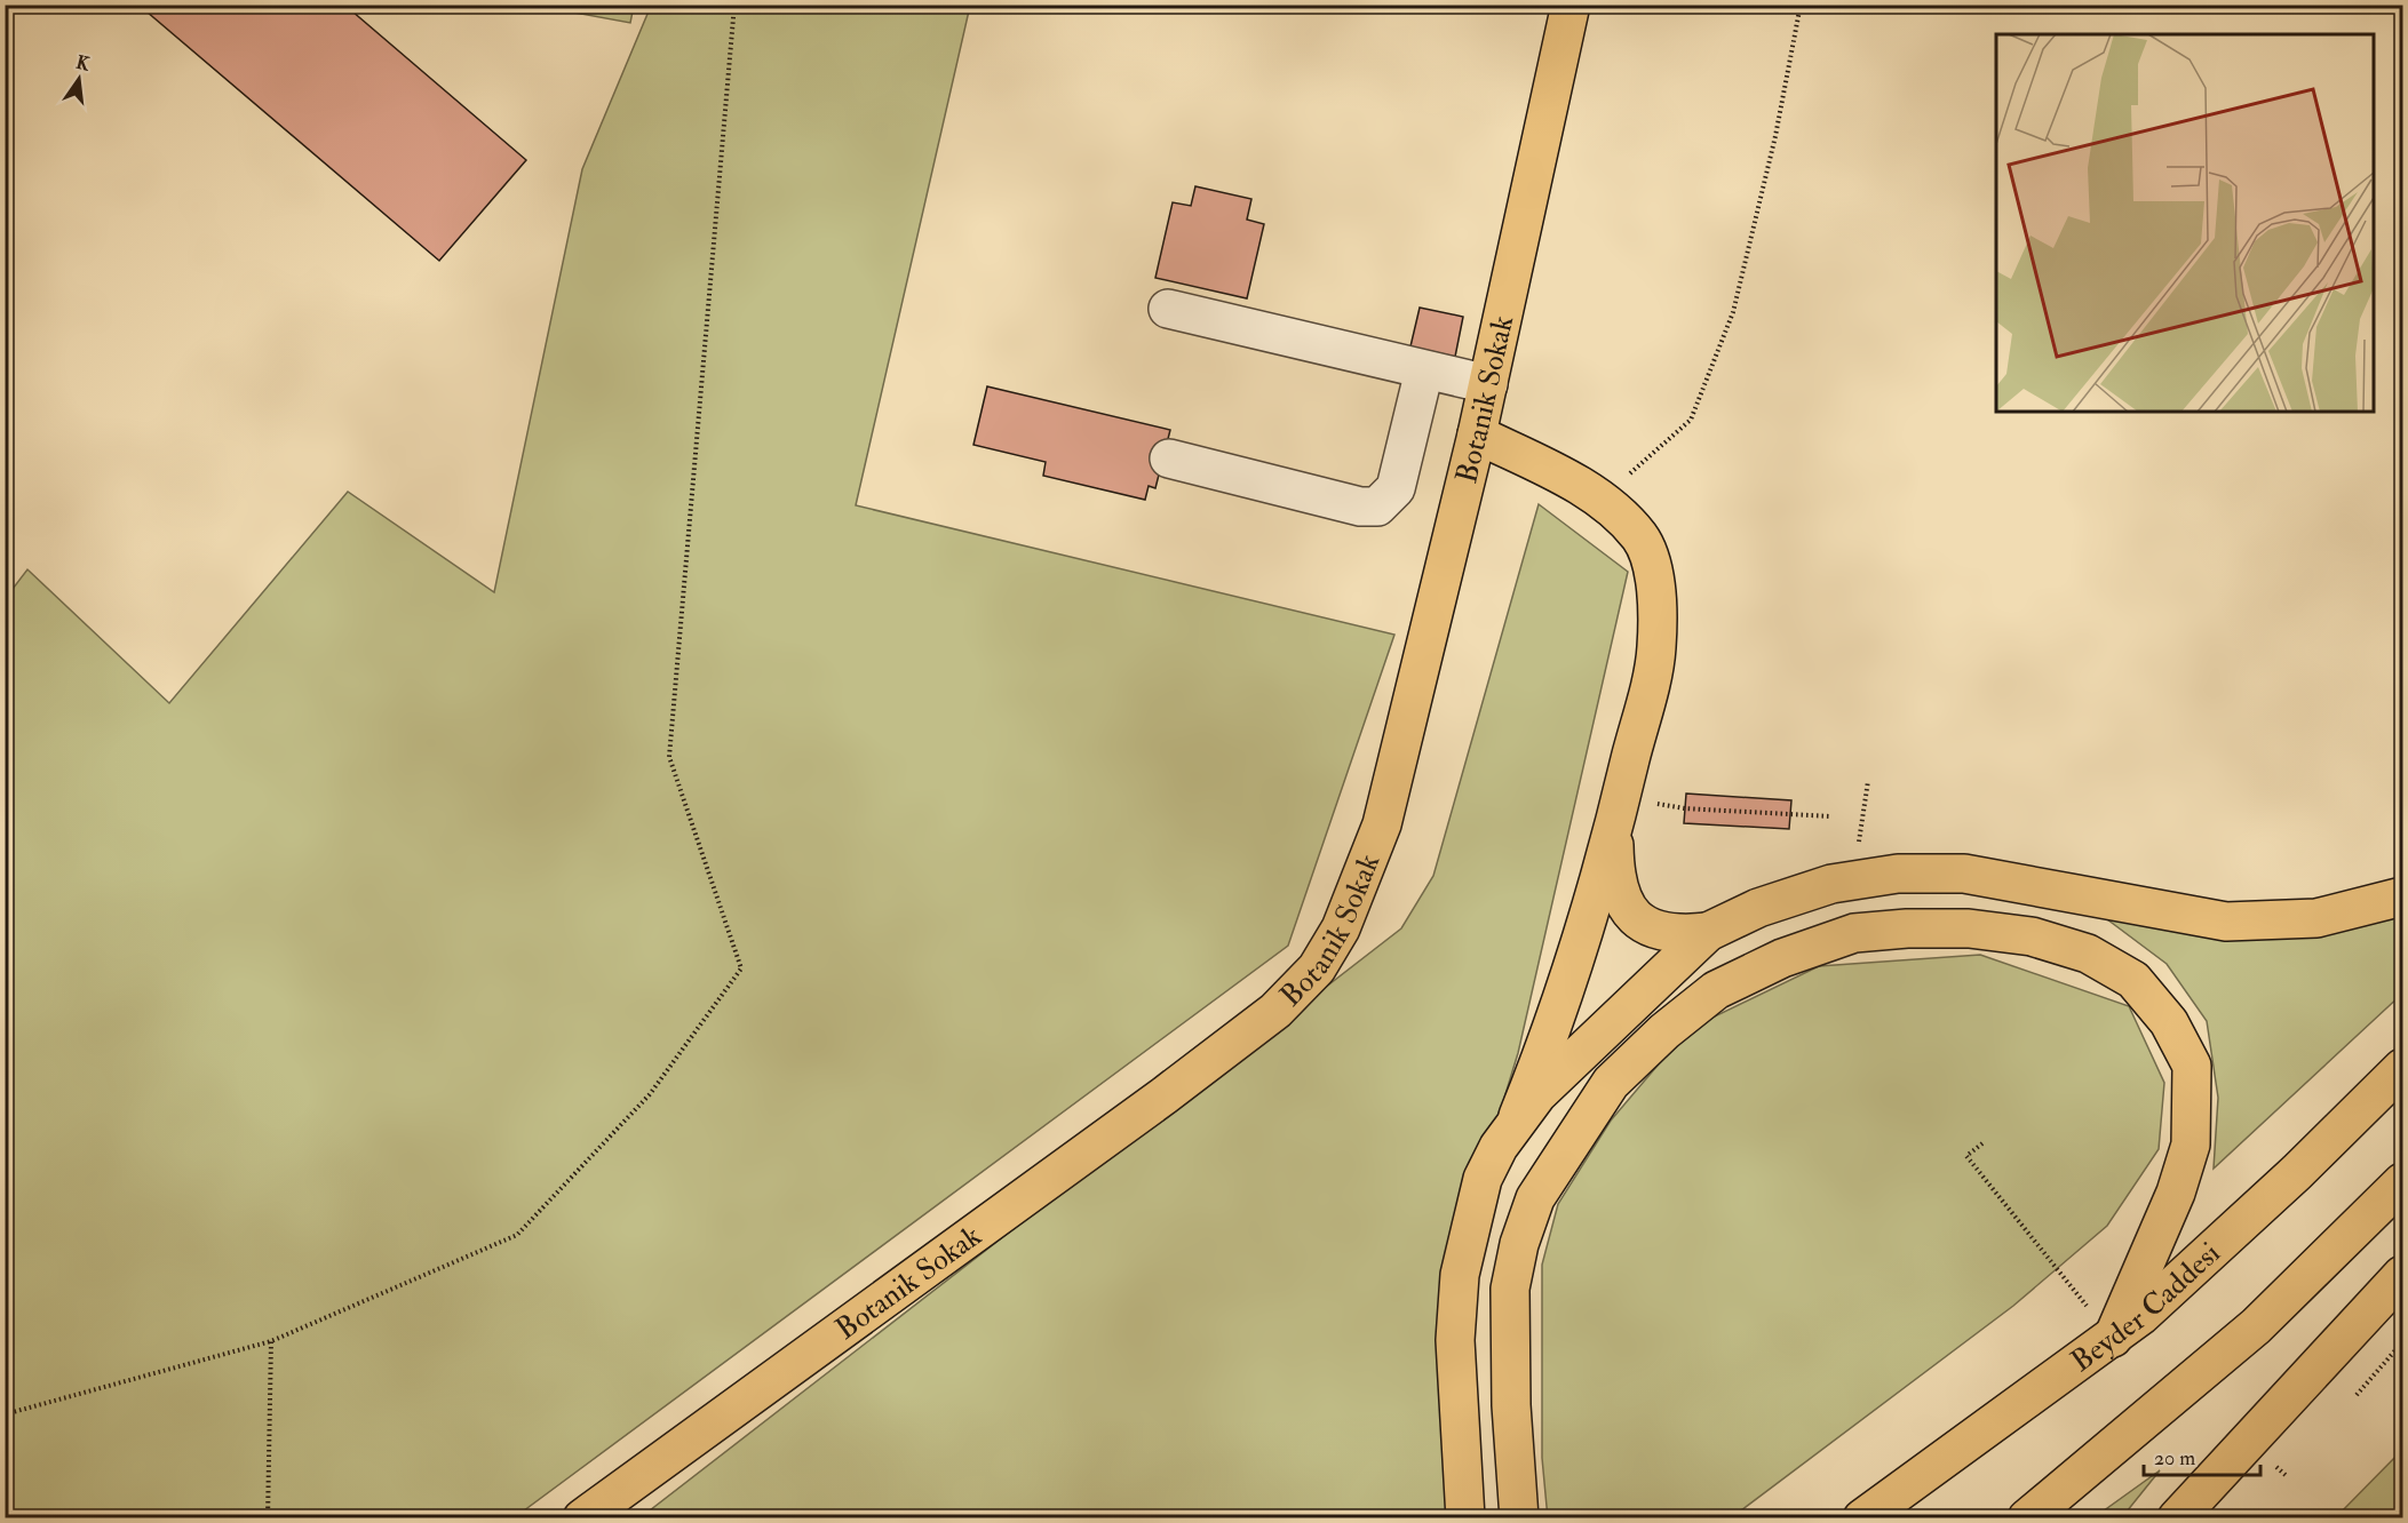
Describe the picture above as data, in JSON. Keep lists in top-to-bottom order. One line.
{"streets":{"main road":["Botanik Sokak","Beyder Caddesi"]},"scale_bar":"20 m","north":"top"}
